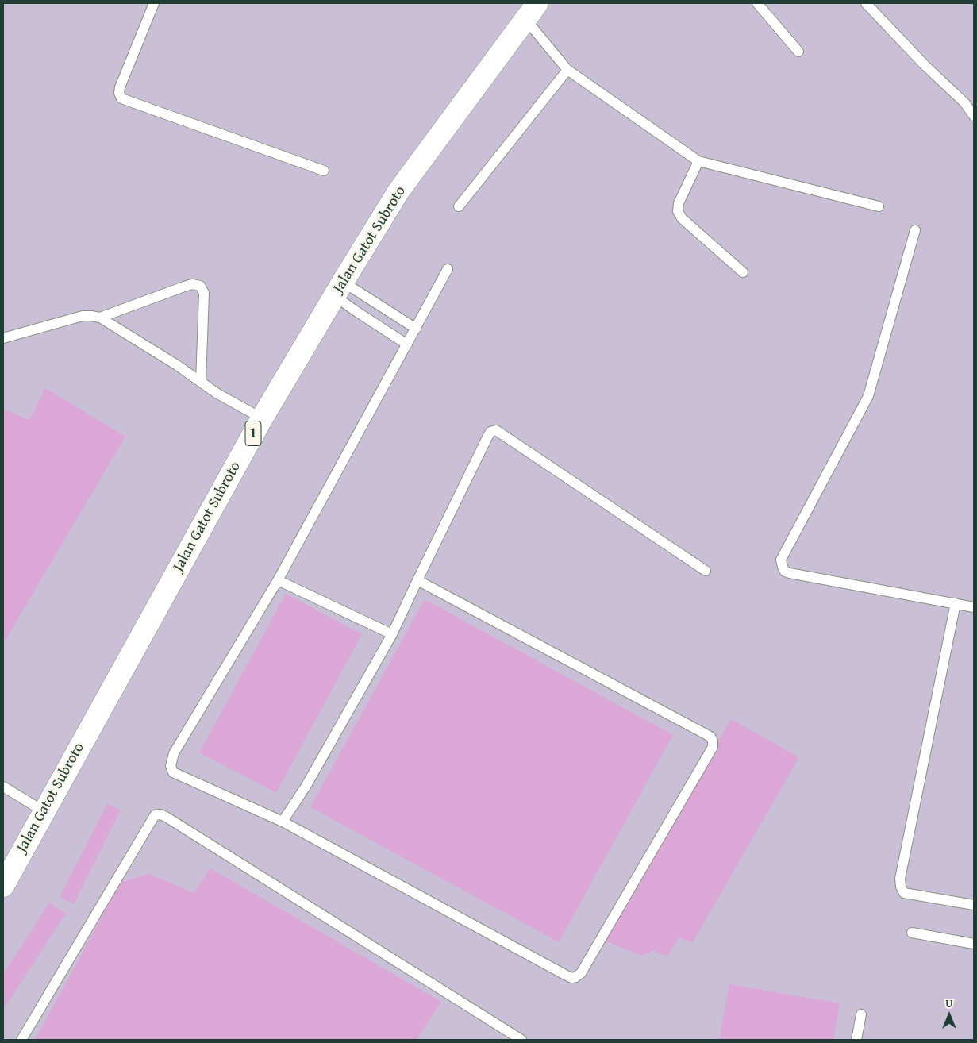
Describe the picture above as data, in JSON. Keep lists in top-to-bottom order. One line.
{"streets":{"highway":["Jalan Gatot Subroto","1"]},"north":"top"}
